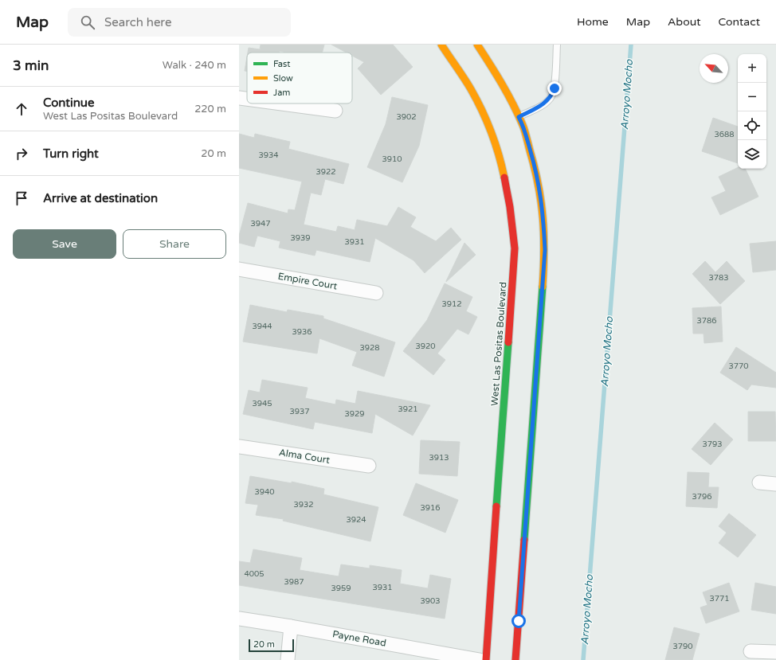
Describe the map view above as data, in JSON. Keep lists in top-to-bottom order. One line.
{"streets":{"main road":["West Las Positas Boulevard"],"street":["Empire Court","Alma Court","Payne Road"]},"water":["Arroyo Mocho"],"house_numbers":["3902","3688","3934","3910","3922","3947","3939","3931","3783","3912","3786","3944","3936","3920","3928","3770","3945","3921","3937","3929","3793","3913","3940","3796","3932","3916","3924","4005","3987","3931","3959","3771","3903","3790"],"legend":["Fast","Slow","Jam"],"scale_bar":"20 m","north":"top left","page":{"header":"Map","search":"Search here","nav":["Home","Map","About","Contact"],"heading":["3 min","Walk · 240 m"],"map_buttons":["+","−"],"list":[["Continue","West Las Positas Boulevard","220 m"],["Turn right","20 m"],"Arrive at destination"],"buttons":["Save","Share"],"scale":"20 m"}}
